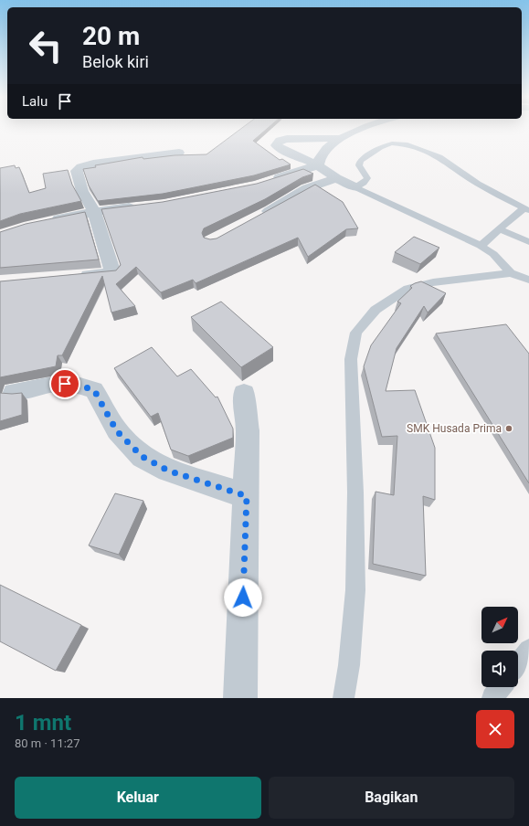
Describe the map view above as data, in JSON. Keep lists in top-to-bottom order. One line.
{"places":["SMK Husada Prima"],"north":"top right","page":{"turn":["20 m","Belok kiri"],"then":"Lalu","heading":["1 mnt","80 m · 11:27"],"buttons":["Keluar","Bagikan"]}}
